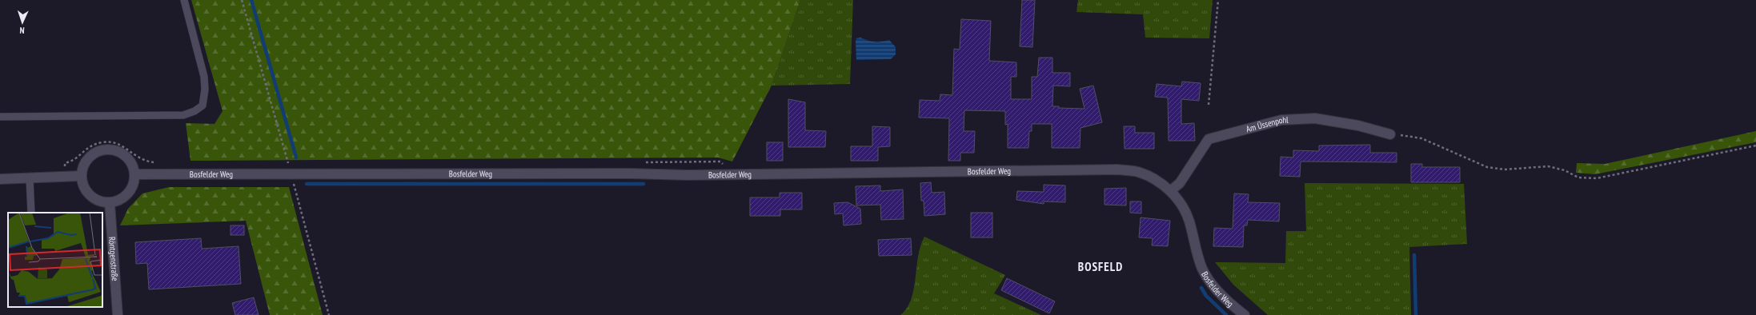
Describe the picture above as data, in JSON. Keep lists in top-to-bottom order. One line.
{"streets":{"street":["Am Üssenpohl","Bosfelder Weg","Röntgenstraße"]},"crossings":[["Am Üssenpohl","Bosfelder Weg"],["Bosfelder Weg","Röntgenstraße"]],"districts":["BOSFELD"],"north":"bottom"}
